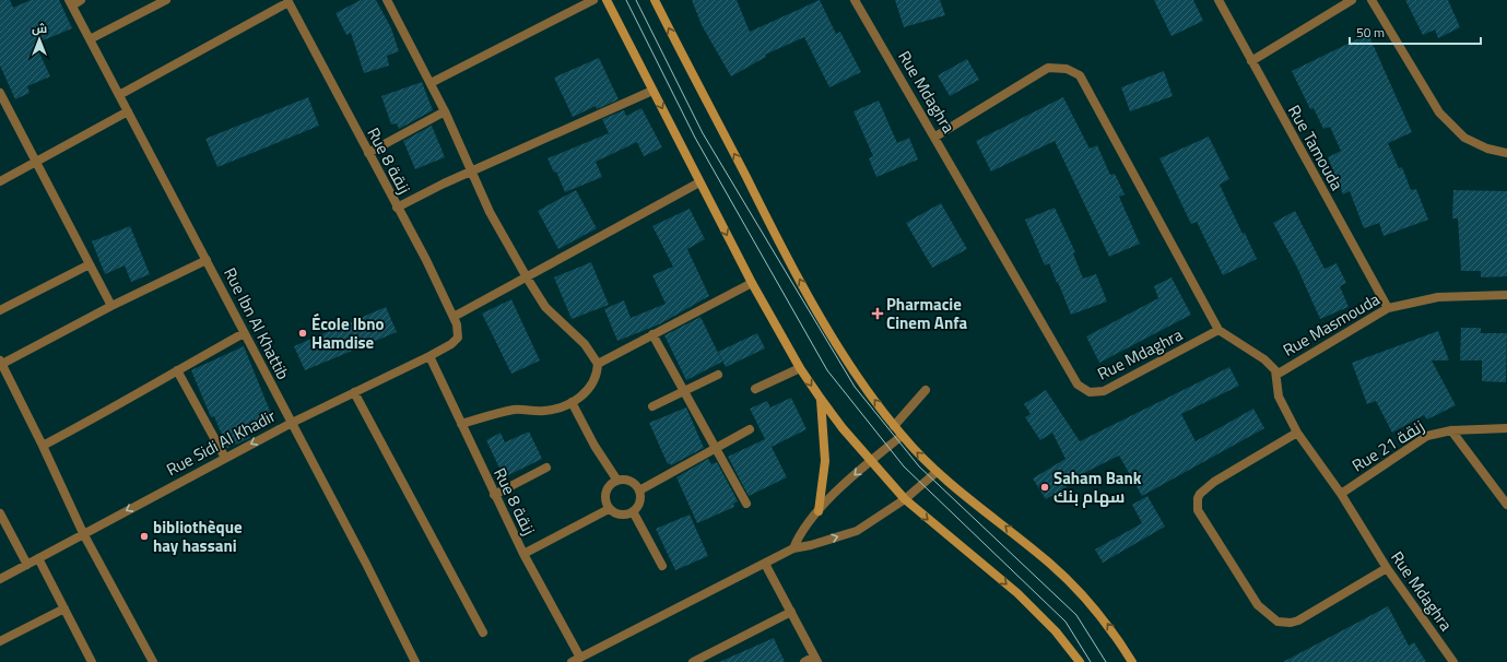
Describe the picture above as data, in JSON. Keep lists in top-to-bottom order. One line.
{"streets":{"street":["Rue Mdaghra","Rue Tamouda","Rue 8 زنقة","Rue Ibn Al Khattib","Rue Masmouda","Rue Sidi Al Khadir","Rue 21 زنقة"]},"crossings":[["Rue Mdaghra","Rue Masmouda"],["Rue Mdaghra","Rue 21 زنقة"],["Rue Tamouda","Rue Masmouda"],["Rue 8 زنقة","Rue Sidi Al Khadir"],["Rue Ibn Al Khattib","Rue Sidi Al Khadir"]],"one_way":["Rue Sidi Al Khadir"],"places":{"health":["Pharmacie Cinem Anfa"],"other":["École Ibno Hamdise","Saham Bank سهام بنك","bibliothèque hay hassani"]},"scale_bar":"50 m","north":"top"}
